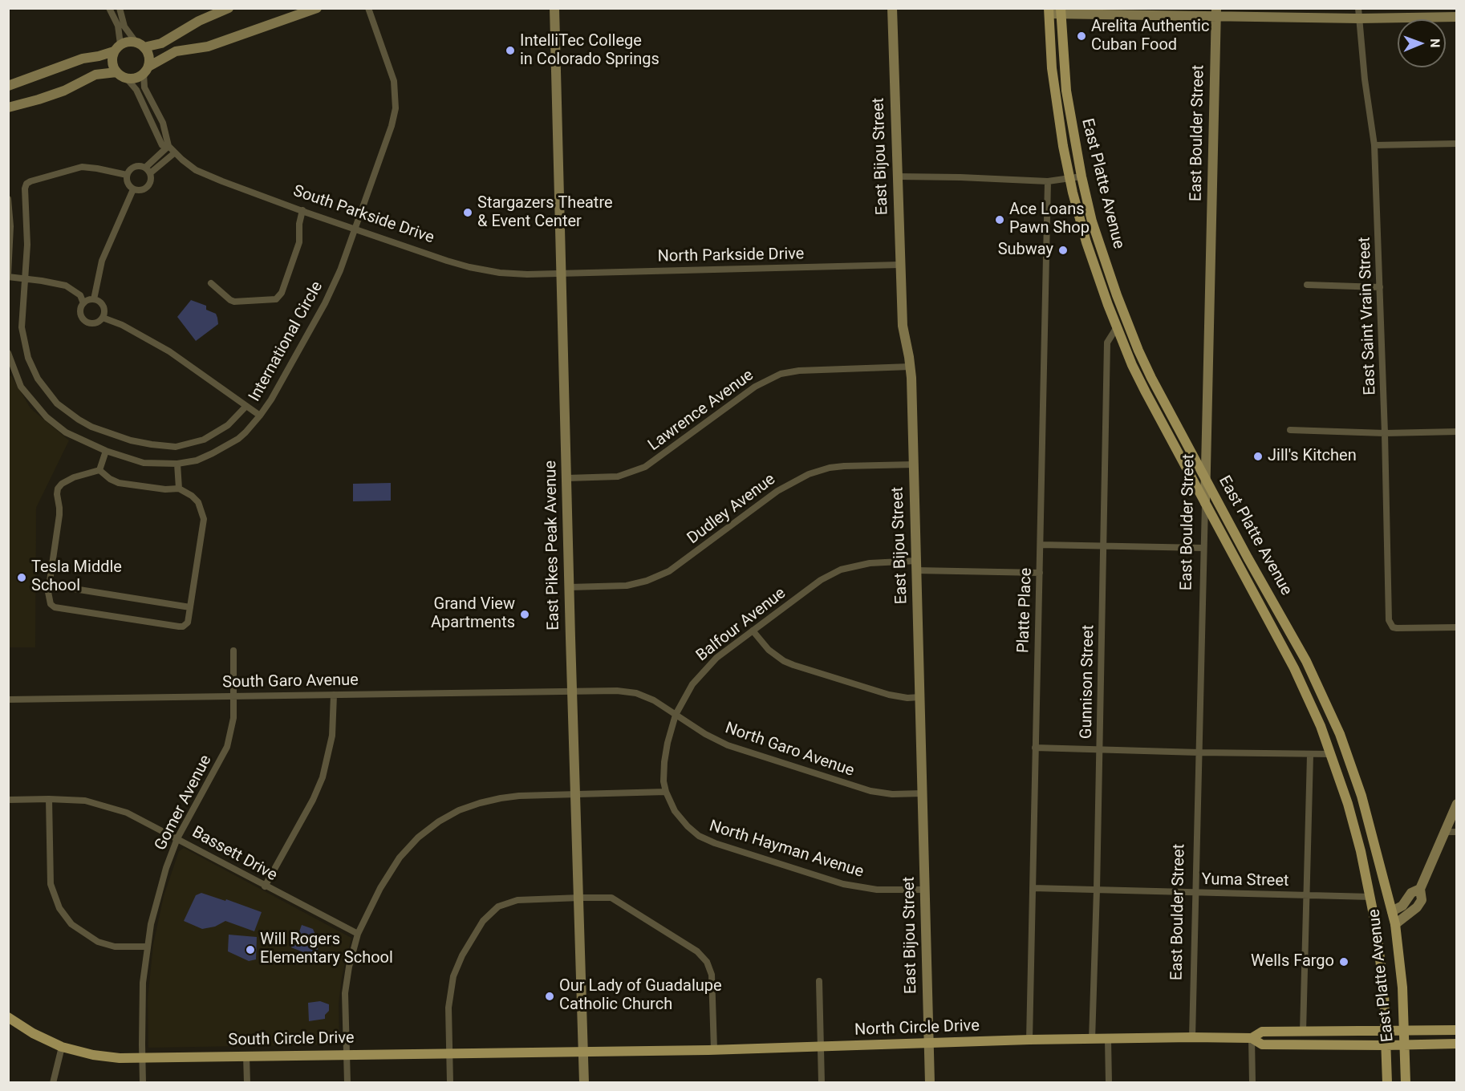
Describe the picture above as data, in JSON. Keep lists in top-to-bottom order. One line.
{"streets":{"main road":["East Platte Avenue","North Circle Drive","South Circle Drive"],"street":["East Boulder Street","East Bijou Street","South Parkside Drive","North Parkside Drive","East Saint Vrain Street","International Circle","Lawrence Avenue","Dudley Avenue","East Pikes Peak Avenue","Platte Place","Balfour Avenue","South Garo Avenue","Gunnison Street","North Garo Avenue","Gomer Avenue","North Hayman Avenue","Bassett Drive","Yuma Street"]},"crossings":[["East Boulder Street","East Platte Avenue"],["East Boulder Street","Yuma Street"],["East Boulder Street","North Circle Drive"],["East Bijou Street","North Parkside Drive"],["East Bijou Street","Lawrence Avenue"],["East Bijou Street","Dudley Avenue"],["East Bijou Street","Balfour Avenue"],["East Bijou Street","North Garo Avenue"],["East Bijou Street","North Hayman Avenue"],["East Bijou Street","North Circle Drive"],["East Platte Avenue","Gunnison Street"],["East Platte Avenue","Yuma Street"],["East Platte Avenue","North Circle Drive"],["South Parkside Drive","North Parkside Drive"],["South Parkside Drive","International Circle"],["South Parkside Drive","East Pikes Peak Avenue"],["North Parkside Drive","East Pikes Peak Avenue"],["Lawrence Avenue","East Pikes Peak Avenue"],["Dudley Avenue","East Pikes Peak Avenue"],["East Pikes Peak Avenue","South Garo Avenue"],["East Pikes Peak Avenue","North Garo Avenue"],["East Pikes Peak Avenue","North Circle Drive"],["East Pikes Peak Avenue","South Circle Drive"],["Platte Place","Balfour Avenue"],["Platte Place","Yuma Street"],["Platte Place","North Circle Drive"],["Balfour Avenue","North Garo Avenue"],["Balfour Avenue","North Hayman Avenue"],["South Garo Avenue","North Garo Avenue"],["South Garo Avenue","Gomer Avenue"],["Gunnison Street","Yuma Street"],["Gunnison Street","North Circle Drive"],["Gomer Avenue","Bassett Drive"],["Gomer Avenue","South Circle Drive"],["North Circle Drive","South Circle Drive"]],"places":["Arelita Authentic Cuban Food","IntelliTec College in Colorado Springs","Stargazers Theatre & Event Center","Ace Loans Pawn Shop","Subway","Jill's Kitchen","Tesla Middle School","Grand View Apartments","Will Rogers Elementary School","Wells Fargo","Our Lady of Guadalupe Catholic Church"],"north":"right"}
